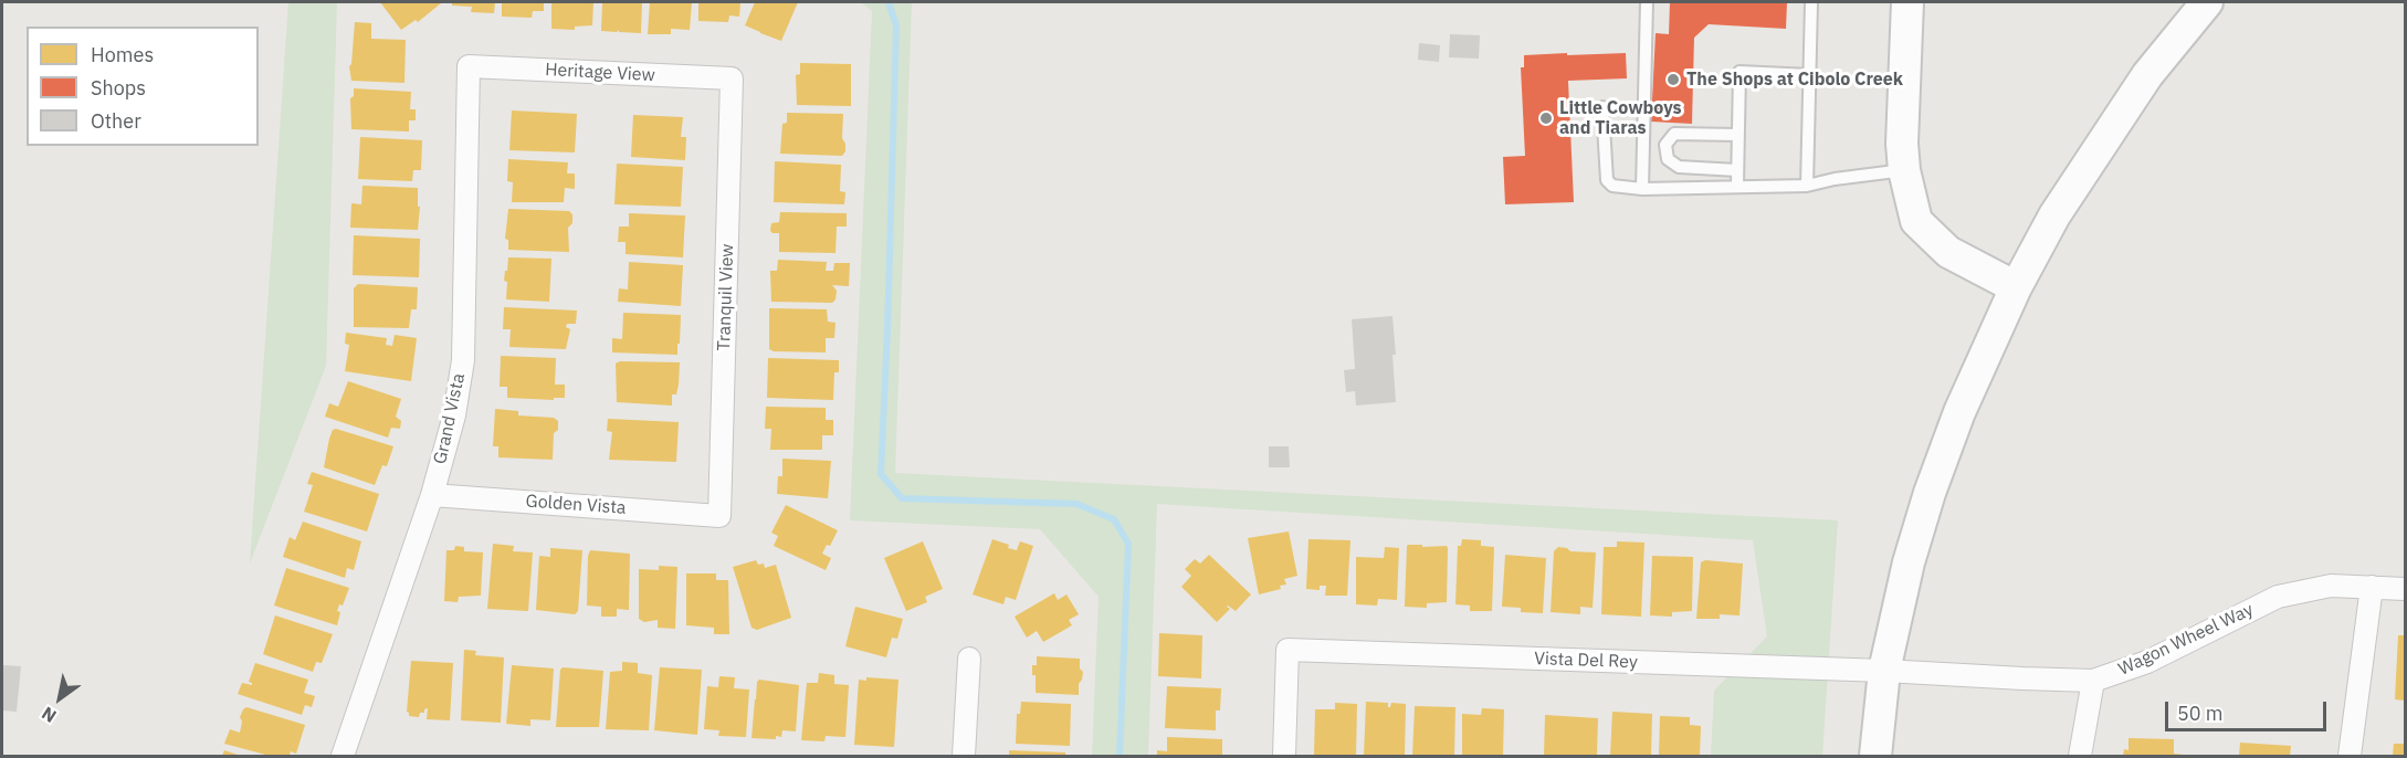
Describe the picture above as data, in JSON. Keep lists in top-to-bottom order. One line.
{"streets":{"street":["Heritage View","Tranquil View","Grand Vista","Golden Vista","Wagon Wheel Way","Vista Del Rey"]},"crossings":[["Heritage View","Tranquil View"],["Heritage View","Grand Vista"],["Tranquil View","Golden Vista"],["Grand Vista","Golden Vista"],["Wagon Wheel Way","Vista Del Rey"]],"places":["The Shops at Cibolo Creek","Little Cowboys and Tiaras"],"legend":["Homes","Shops","Other"],"scale_bar":"50 m","north":"bottom left"}
